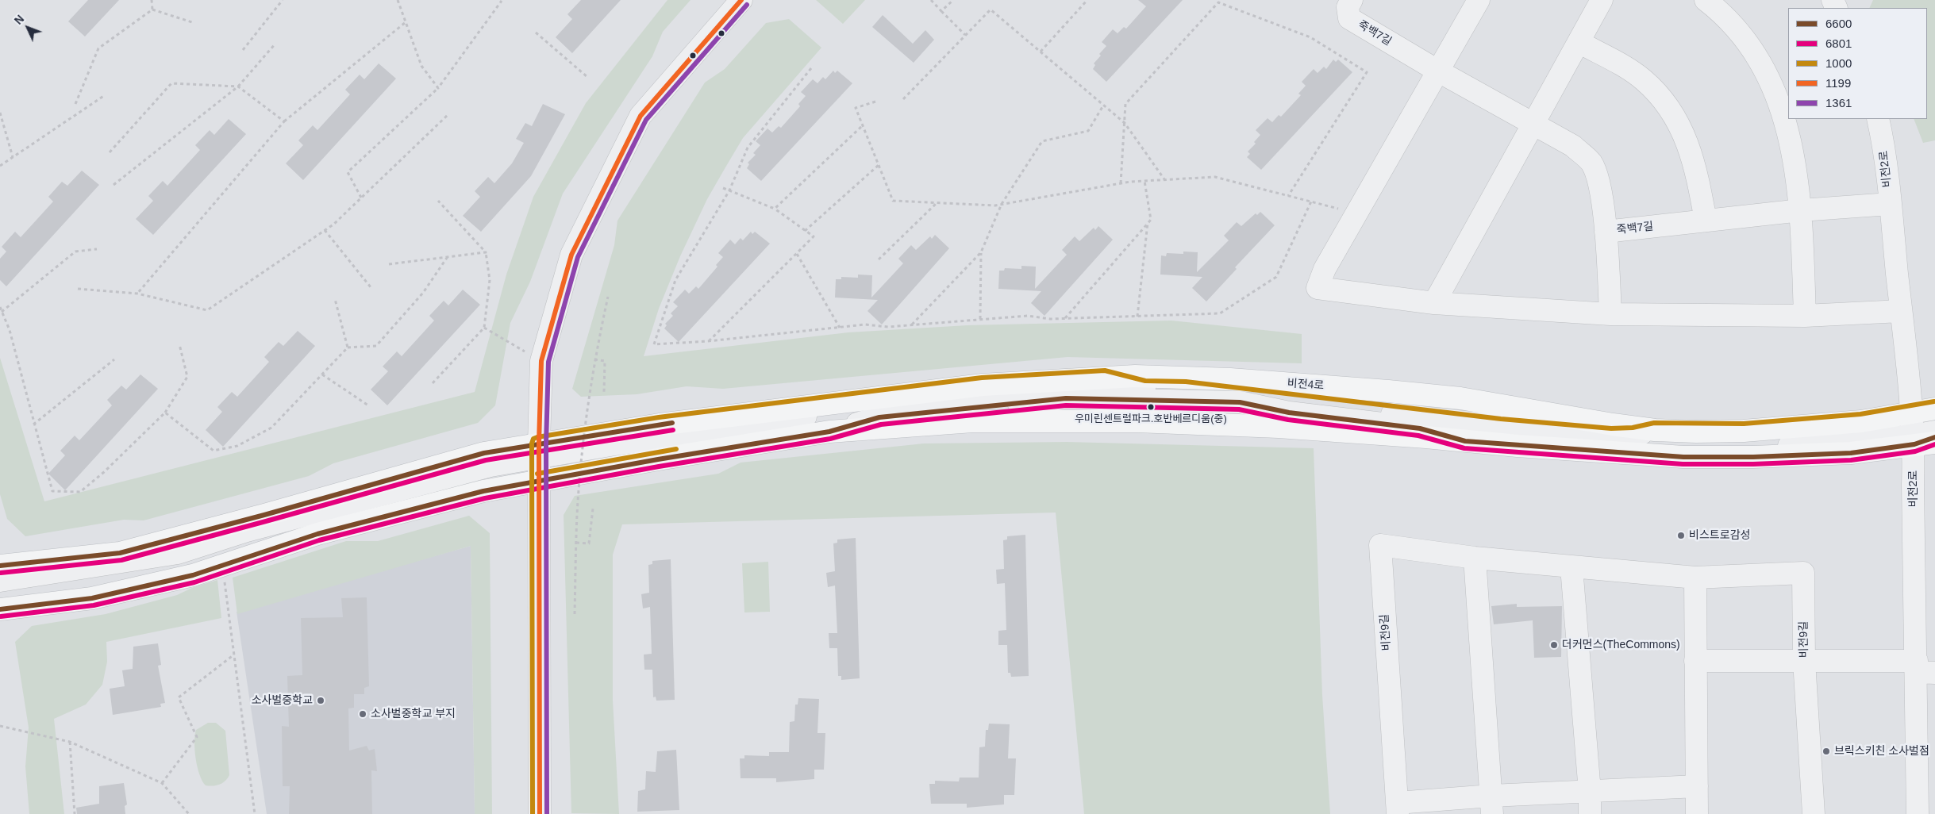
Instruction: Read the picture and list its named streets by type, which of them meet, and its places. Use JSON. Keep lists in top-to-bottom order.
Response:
{
  "streets": {
    "main road": ["비전4로"],
    "street": ["죽백7길", "비전2로", "비전9길"]
  },
  "crossings": [
    ["비전2로", "비전4로"]
  ],
  "places": [
    "우미린센트럴파크.호반베르디움(중)",
    "비스트로감성",
    "더커먼스(TheCommons)",
    "소사벌중학교",
    "소사벌중학교 부지",
    "브릭스키친 소사벌점"
  ],
  "lines": [
    "transit line 1199",
    "transit line 1361",
    "transit line 1000",
    "transit line 6600",
    "transit line 6801"
  ],
  "legend": [
    "6600",
    "6801",
    "1000",
    "1199",
    "1361"
  ],
  "north": "top left"
}
